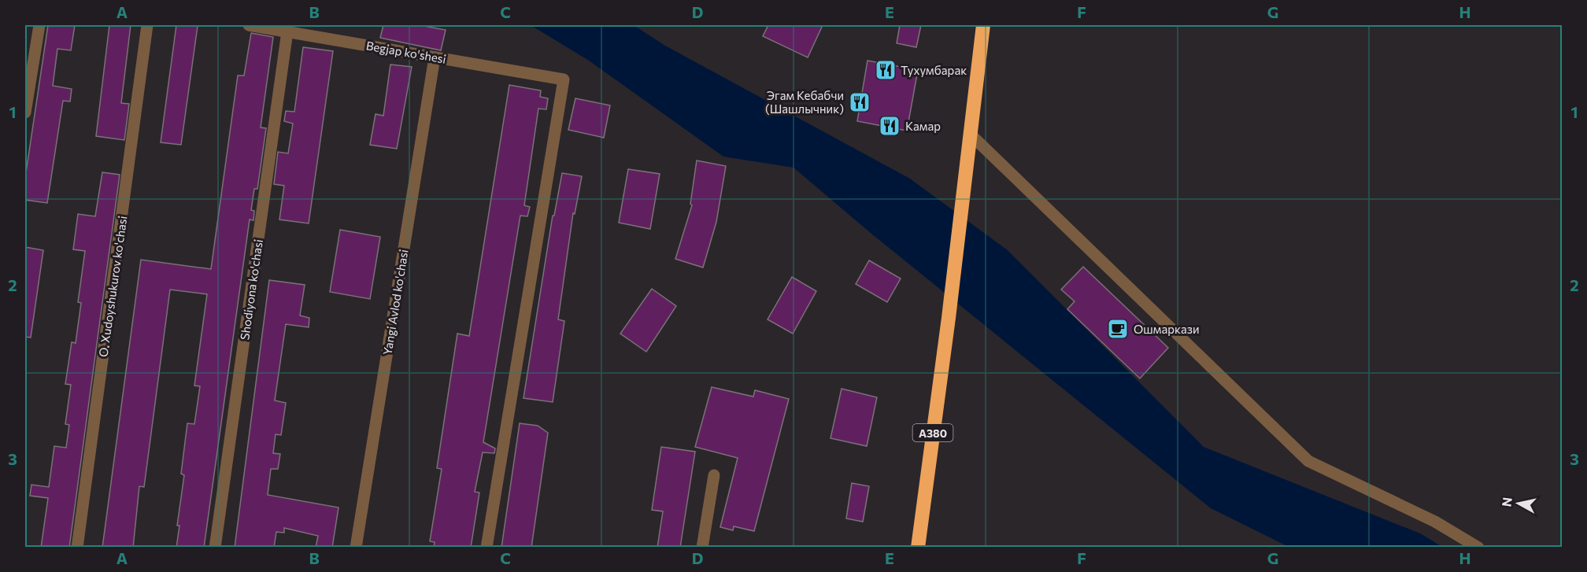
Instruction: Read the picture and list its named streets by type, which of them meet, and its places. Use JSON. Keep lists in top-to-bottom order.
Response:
{
  "streets": {
    "highway": ["A380"],
    "street": [
      "Begjap ko'shesi",
      "O. Xudoyshukurov ko'chasi",
      "Shodiyona ko'chasi",
      "Yangi Avlod ko'chasi"
    ]
  },
  "crossings": [
    ["Begjap ko'shesi", "Shodiyona ko'chasi"],
    ["Begjap ko'shesi", "Yangi Avlod ko'chasi"]
  ],
  "places": {
    "restaurant": ["Тухумбарак", "Эгам Кебабчи (Шашлычник)", "Камар"],
    "cafe": ["Ошмаркази"]
  },
  "north": "left",
  "grid": {
    "columns": [
      "A",
      "B",
      "C",
      "D",
      "E",
      "F",
      "G",
      "H"
    ],
    "rows": ["1", "2", "3"]
  }
}
